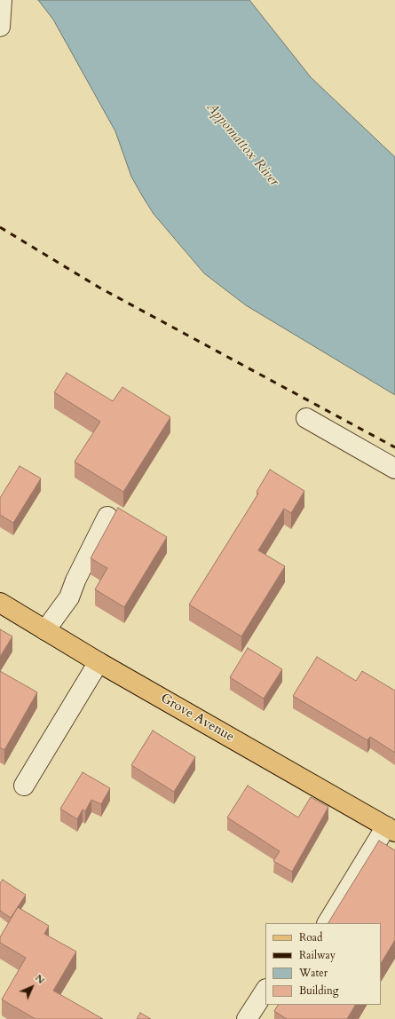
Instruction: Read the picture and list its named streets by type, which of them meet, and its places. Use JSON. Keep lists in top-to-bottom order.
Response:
{
  "streets": {
    "main road": ["Grove Avenue"]
  },
  "water": ["Appomattox River"],
  "legend": [
    "Road",
    "Railway",
    "Water",
    "Building"
  ],
  "north": "top right"
}
